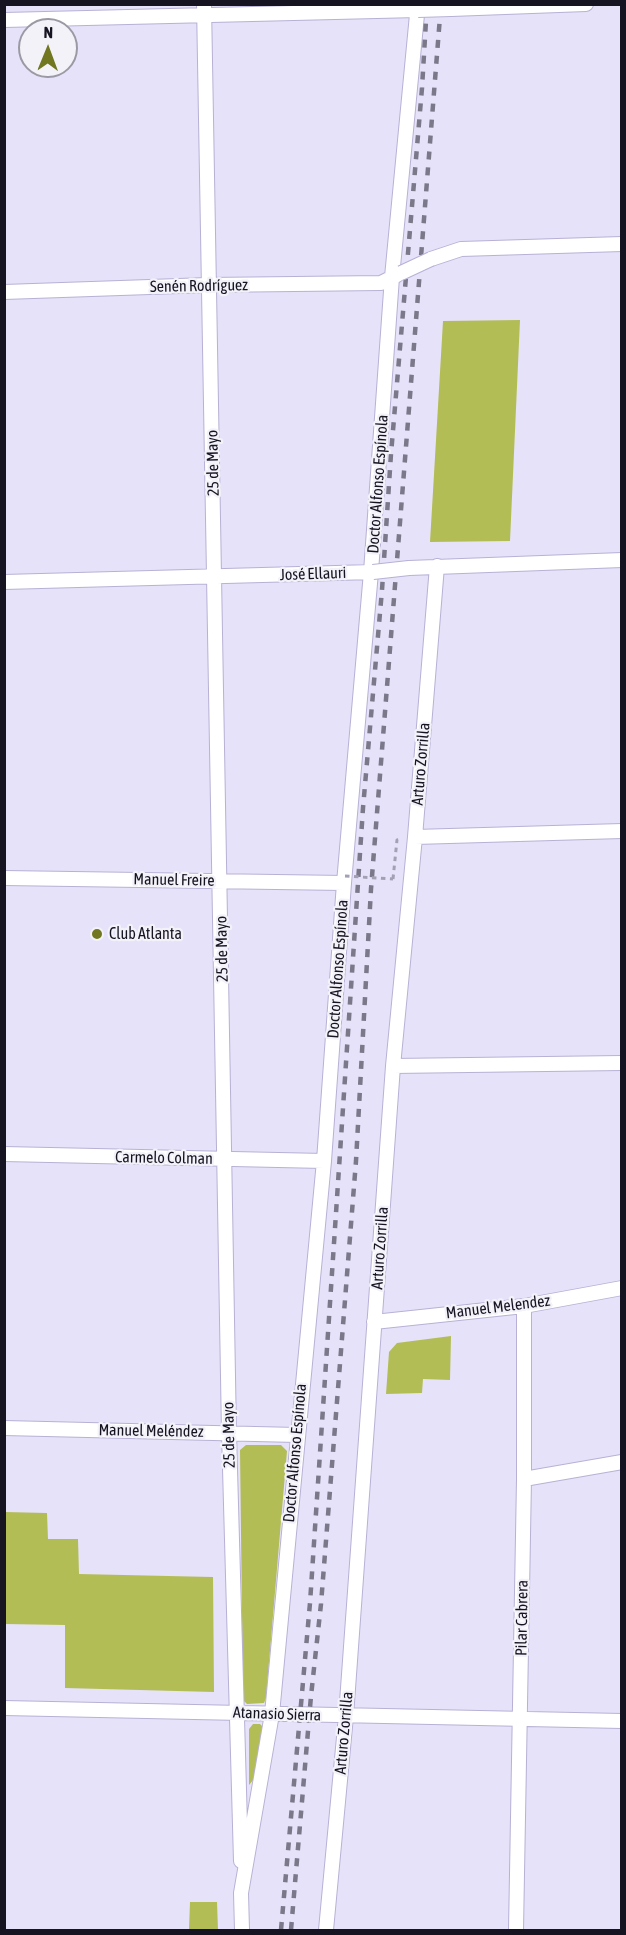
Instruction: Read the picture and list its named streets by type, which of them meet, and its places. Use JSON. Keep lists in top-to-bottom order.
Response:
{
  "streets": {
    "street": [
      "Senén Rodríguez",
      "25 de Mayo",
      "Doctor Alfonso Espínola",
      "José Ellauri",
      "Arturo Zorrilla",
      "Manuel Freire",
      "Carmelo Colman",
      "Manuel Melendez",
      "Manuel Meléndez",
      "Pilar Cabrera",
      "Atanasio Sierra"
    ]
  },
  "crossings": [
    ["Senén Rodríguez", "25 de Mayo"],
    ["Senén Rodríguez", "Doctor Alfonso Espínola"],
    ["25 de Mayo", "Doctor Alfonso Espínola"],
    ["25 de Mayo", "José Ellauri"],
    ["25 de Mayo", "Manuel Freire"],
    ["25 de Mayo", "Carmelo Colman"],
    ["25 de Mayo", "Manuel Meléndez"],
    ["25 de Mayo", "Atanasio Sierra"],
    ["Doctor Alfonso Espínola", "José Ellauri"],
    ["Doctor Alfonso Espínola", "Manuel Freire"],
    ["Doctor Alfonso Espínola", "Carmelo Colman"],
    ["Doctor Alfonso Espínola", "Manuel Meléndez"],
    ["Doctor Alfonso Espínola", "Atanasio Sierra"],
    ["José Ellauri", "Arturo Zorrilla"],
    ["Arturo Zorrilla", "Manuel Melendez"],
    ["Arturo Zorrilla", "Atanasio Sierra"],
    ["Manuel Melendez", "Pilar Cabrera"],
    ["Pilar Cabrera", "Atanasio Sierra"]
  ],
  "places": ["Club Atlanta"],
  "north": "top"
}
